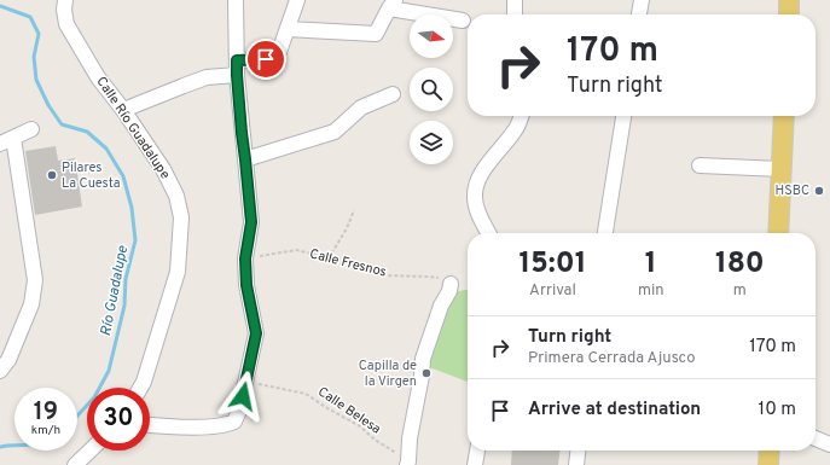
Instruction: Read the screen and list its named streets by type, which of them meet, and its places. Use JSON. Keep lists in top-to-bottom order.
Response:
{
  "streets": {
    "street": ["Calle Río Guadalupe"],
    "path": ["Calle Fresnos", "Calle Belesa"]
  },
  "water": ["Río Guadalupe"],
  "places": ["Pilares La Cuesta", "HSBC", "Capilla de la Virgen"],
  "north": "right",
  "page": {
    "turn": ["170 m", "Turn right"],
    "eta": [
      "15:01",
      "Arrival",
      "1",
      "min",
      "180",
      "m"
    ],
    "list": [
      {
        "name": "Turn right",
        "note": "Primera Cerrada Ajusco",
        "value": "170 m"
      },
      {
        "name": "Arrive at destination",
        "value": "10 m"
      }
    ],
    "speed": "19 km/h",
    "limit": "30"
  }
}
